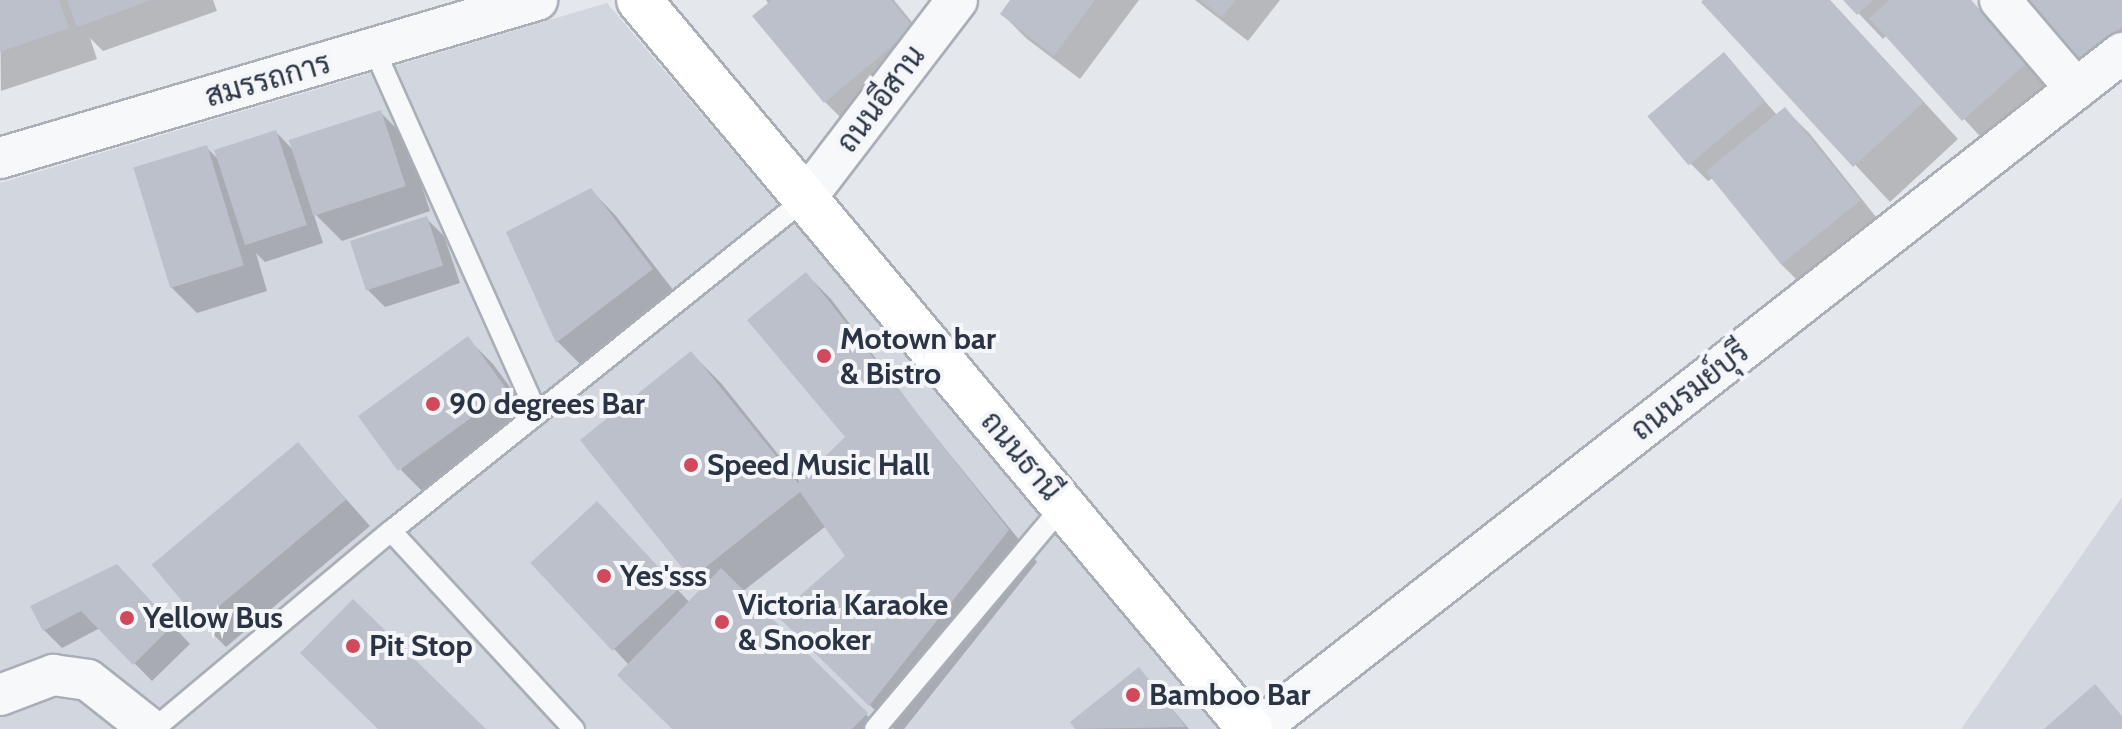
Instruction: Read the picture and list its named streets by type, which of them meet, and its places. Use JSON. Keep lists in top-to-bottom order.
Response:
{
  "streets": {
    "street": [
      "สมรรถการ",
      "ถนนอีสาน",
      "ถนนรมย์บุรี",
      "ถนนธานี"
    ]
  },
  "crossings": [
    ["ถนนอีสาน", "ถนนธานี"]
  ],
  "places": [
    "Motown bar & Bistro",
    "90 degrees Bar",
    "Speed Music Hall",
    "Yes'sss",
    "Yellow Bus",
    "Victoria Karaoke & Snooker",
    "Pit Stop",
    "Bamboo Bar"
  ]
}
